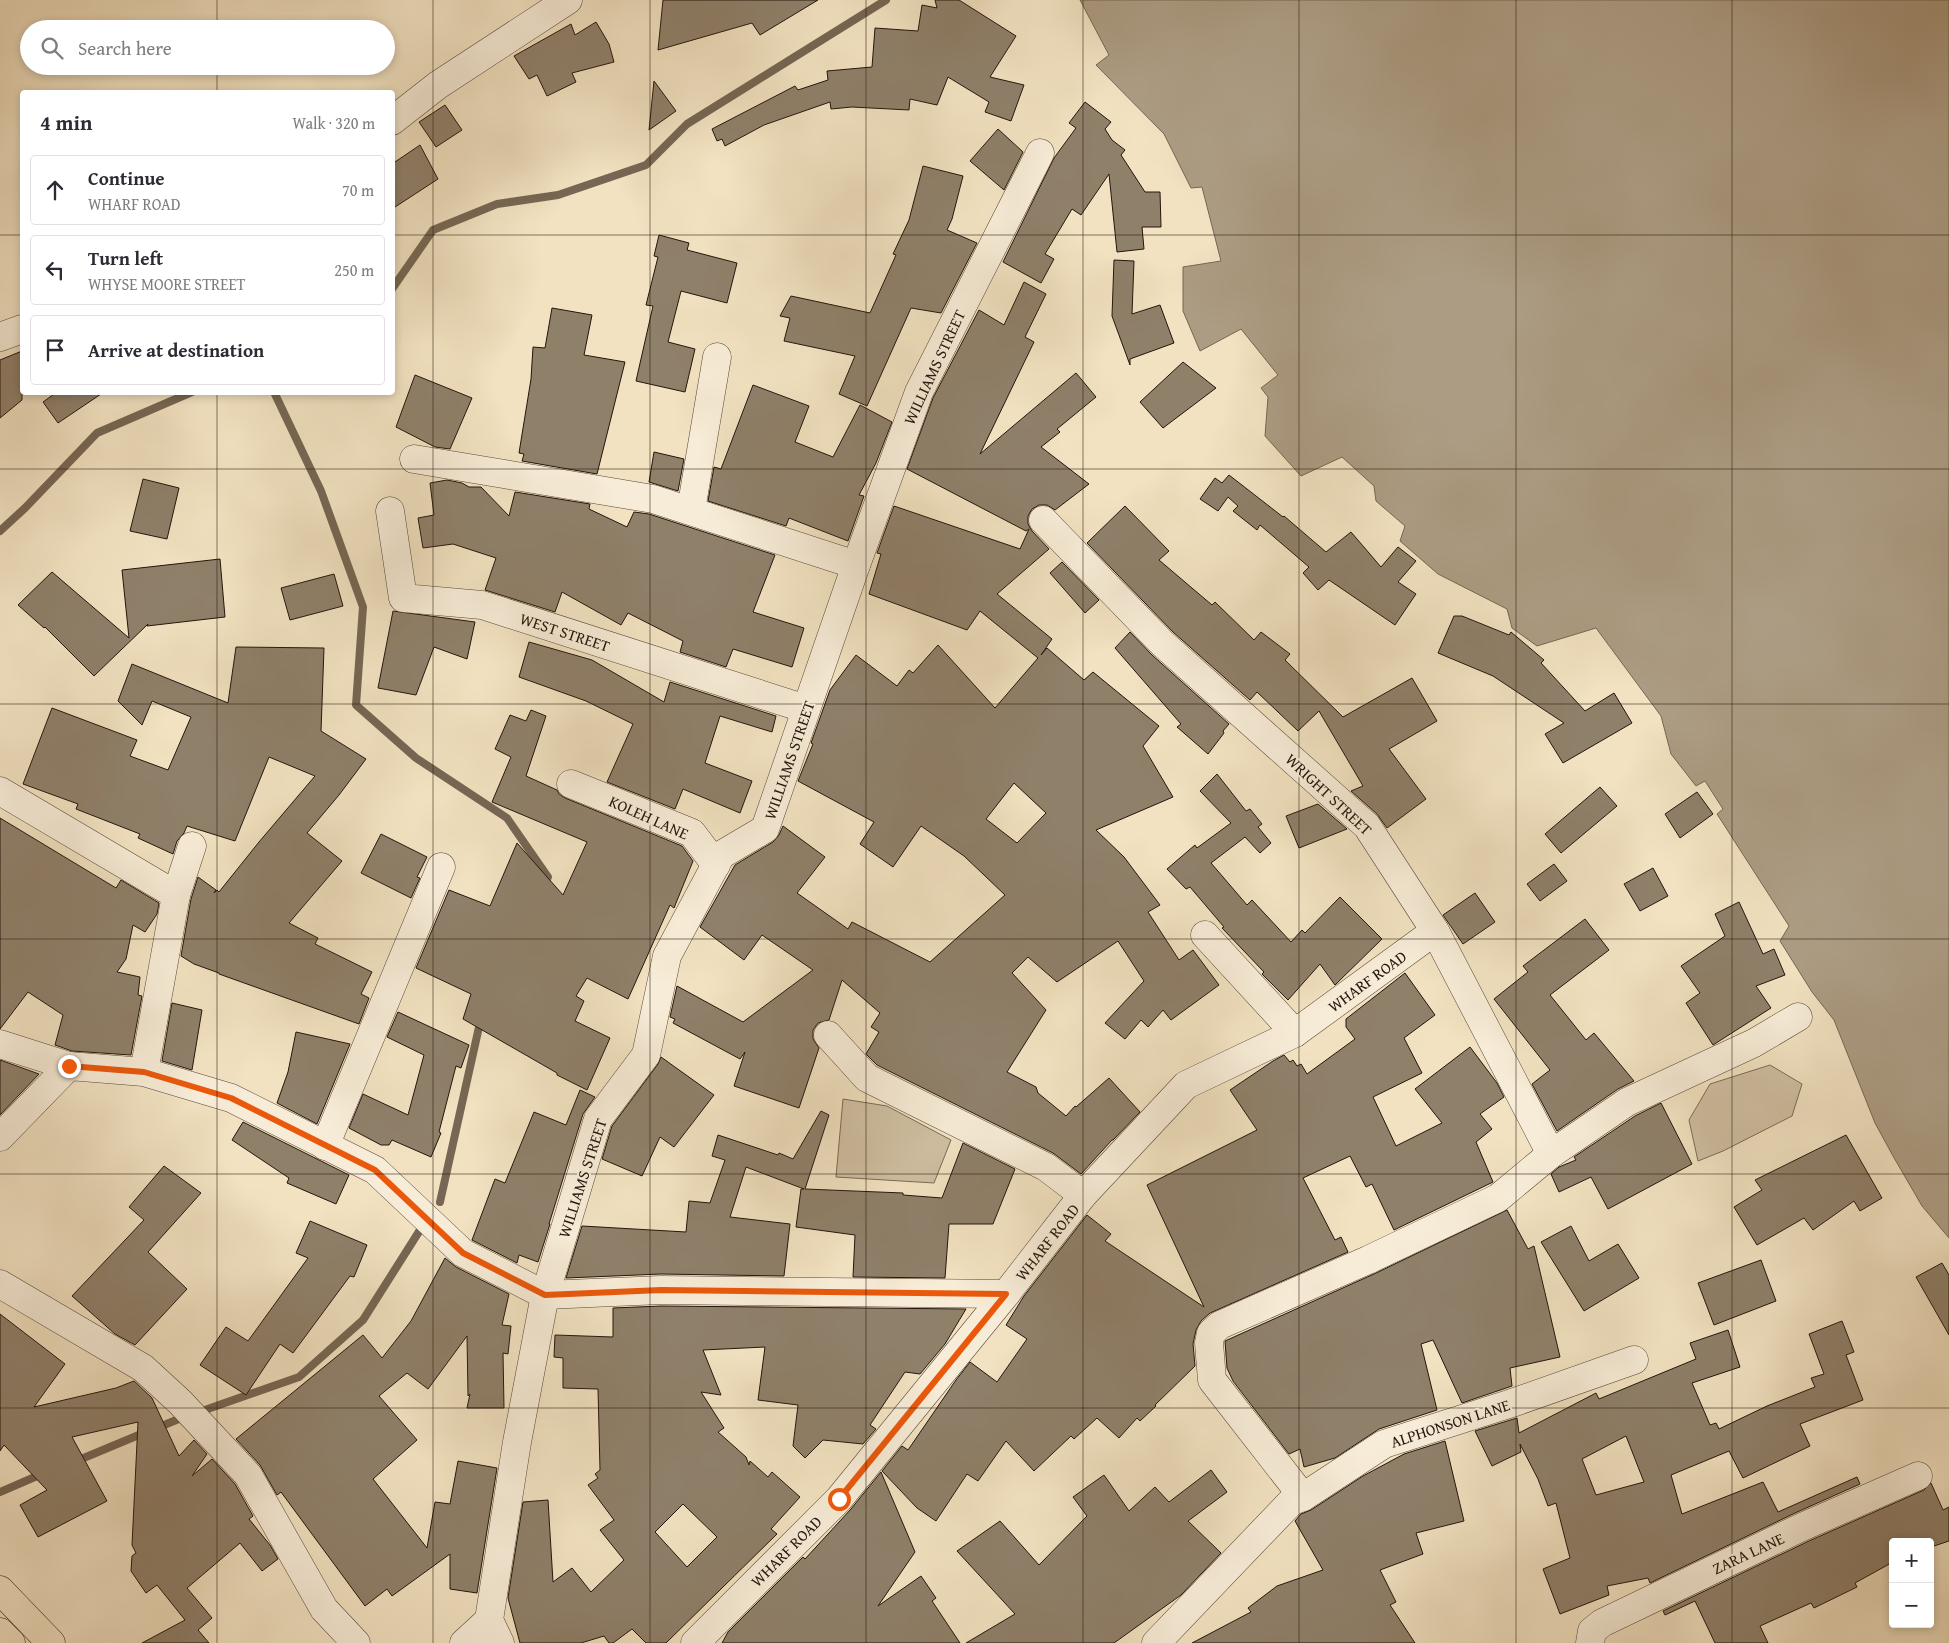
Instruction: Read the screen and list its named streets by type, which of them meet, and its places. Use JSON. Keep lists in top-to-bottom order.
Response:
{
  "streets": {
    "street": [
      "WILLIAMS STREET",
      "WEST STREET",
      "WRIGHT STREET",
      "KOLEH LANE",
      "WHARF ROAD",
      "ALPHONSON LANE",
      "ZARA LANE"
    ]
  },
  "crossings": [
    ["WILLIAMS STREET", "WEST STREET"],
    ["WILLIAMS STREET", "KOLEH LANE"],
    ["WRIGHT STREET", "WHARF ROAD"]
  ],
  "page": {
    "search": "Search here",
    "heading": ["4 min", "Walk · 320 m"],
    "list": [
      ["Continue", "WHARF ROAD", "70 m"],
      ["Turn left", "WHYSE MOORE STREET", "250 m"],
      "Arrive at destination"
    ],
    "map_buttons": ["+", "−"]
  }
}
